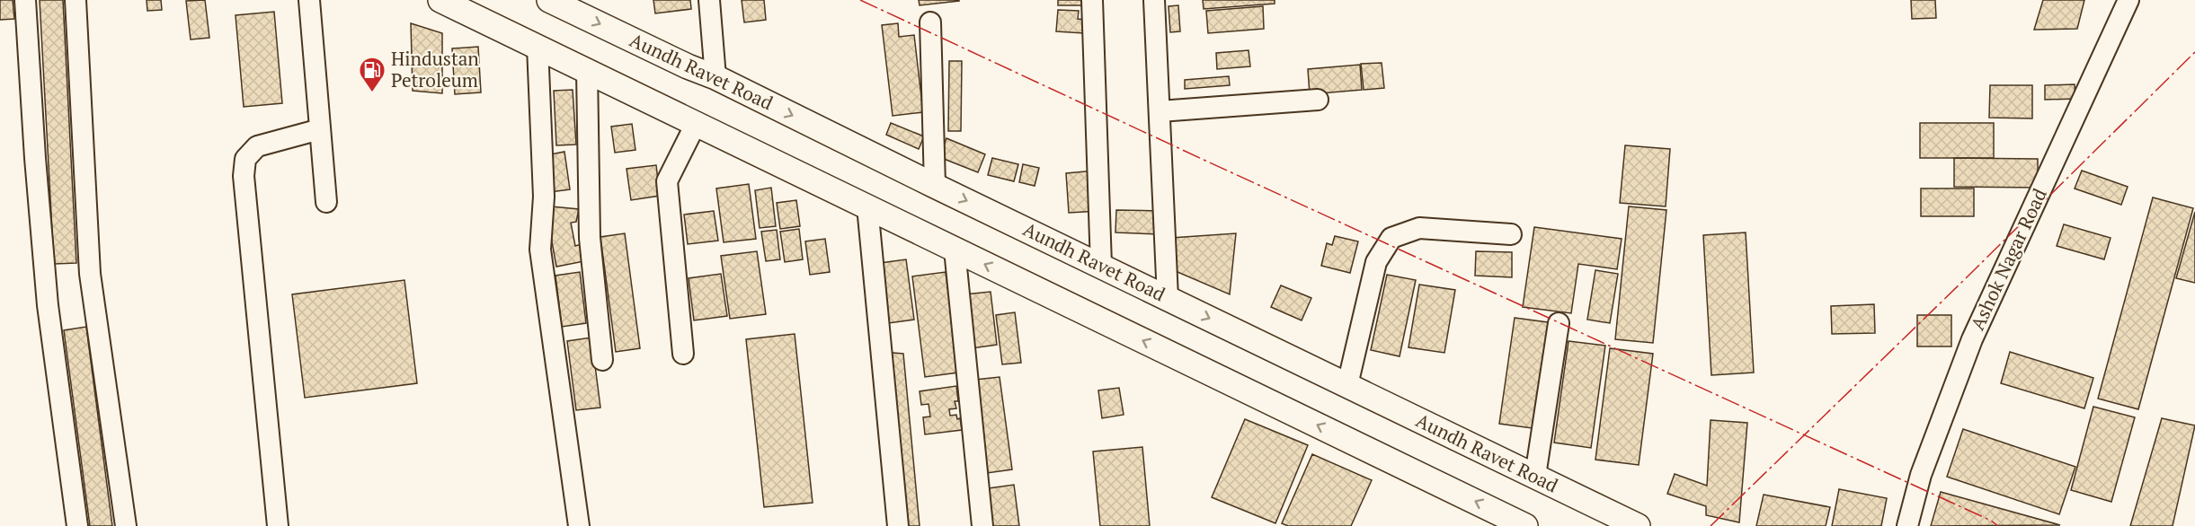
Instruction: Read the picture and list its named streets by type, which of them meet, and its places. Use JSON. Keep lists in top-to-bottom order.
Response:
{
  "streets": {
    "main road": ["Aundh Ravet Road"],
    "street": ["Ashok Nagar Road"]
  },
  "places": {
    "fuel station": ["Hindustan Petroleum"]
  }
}
